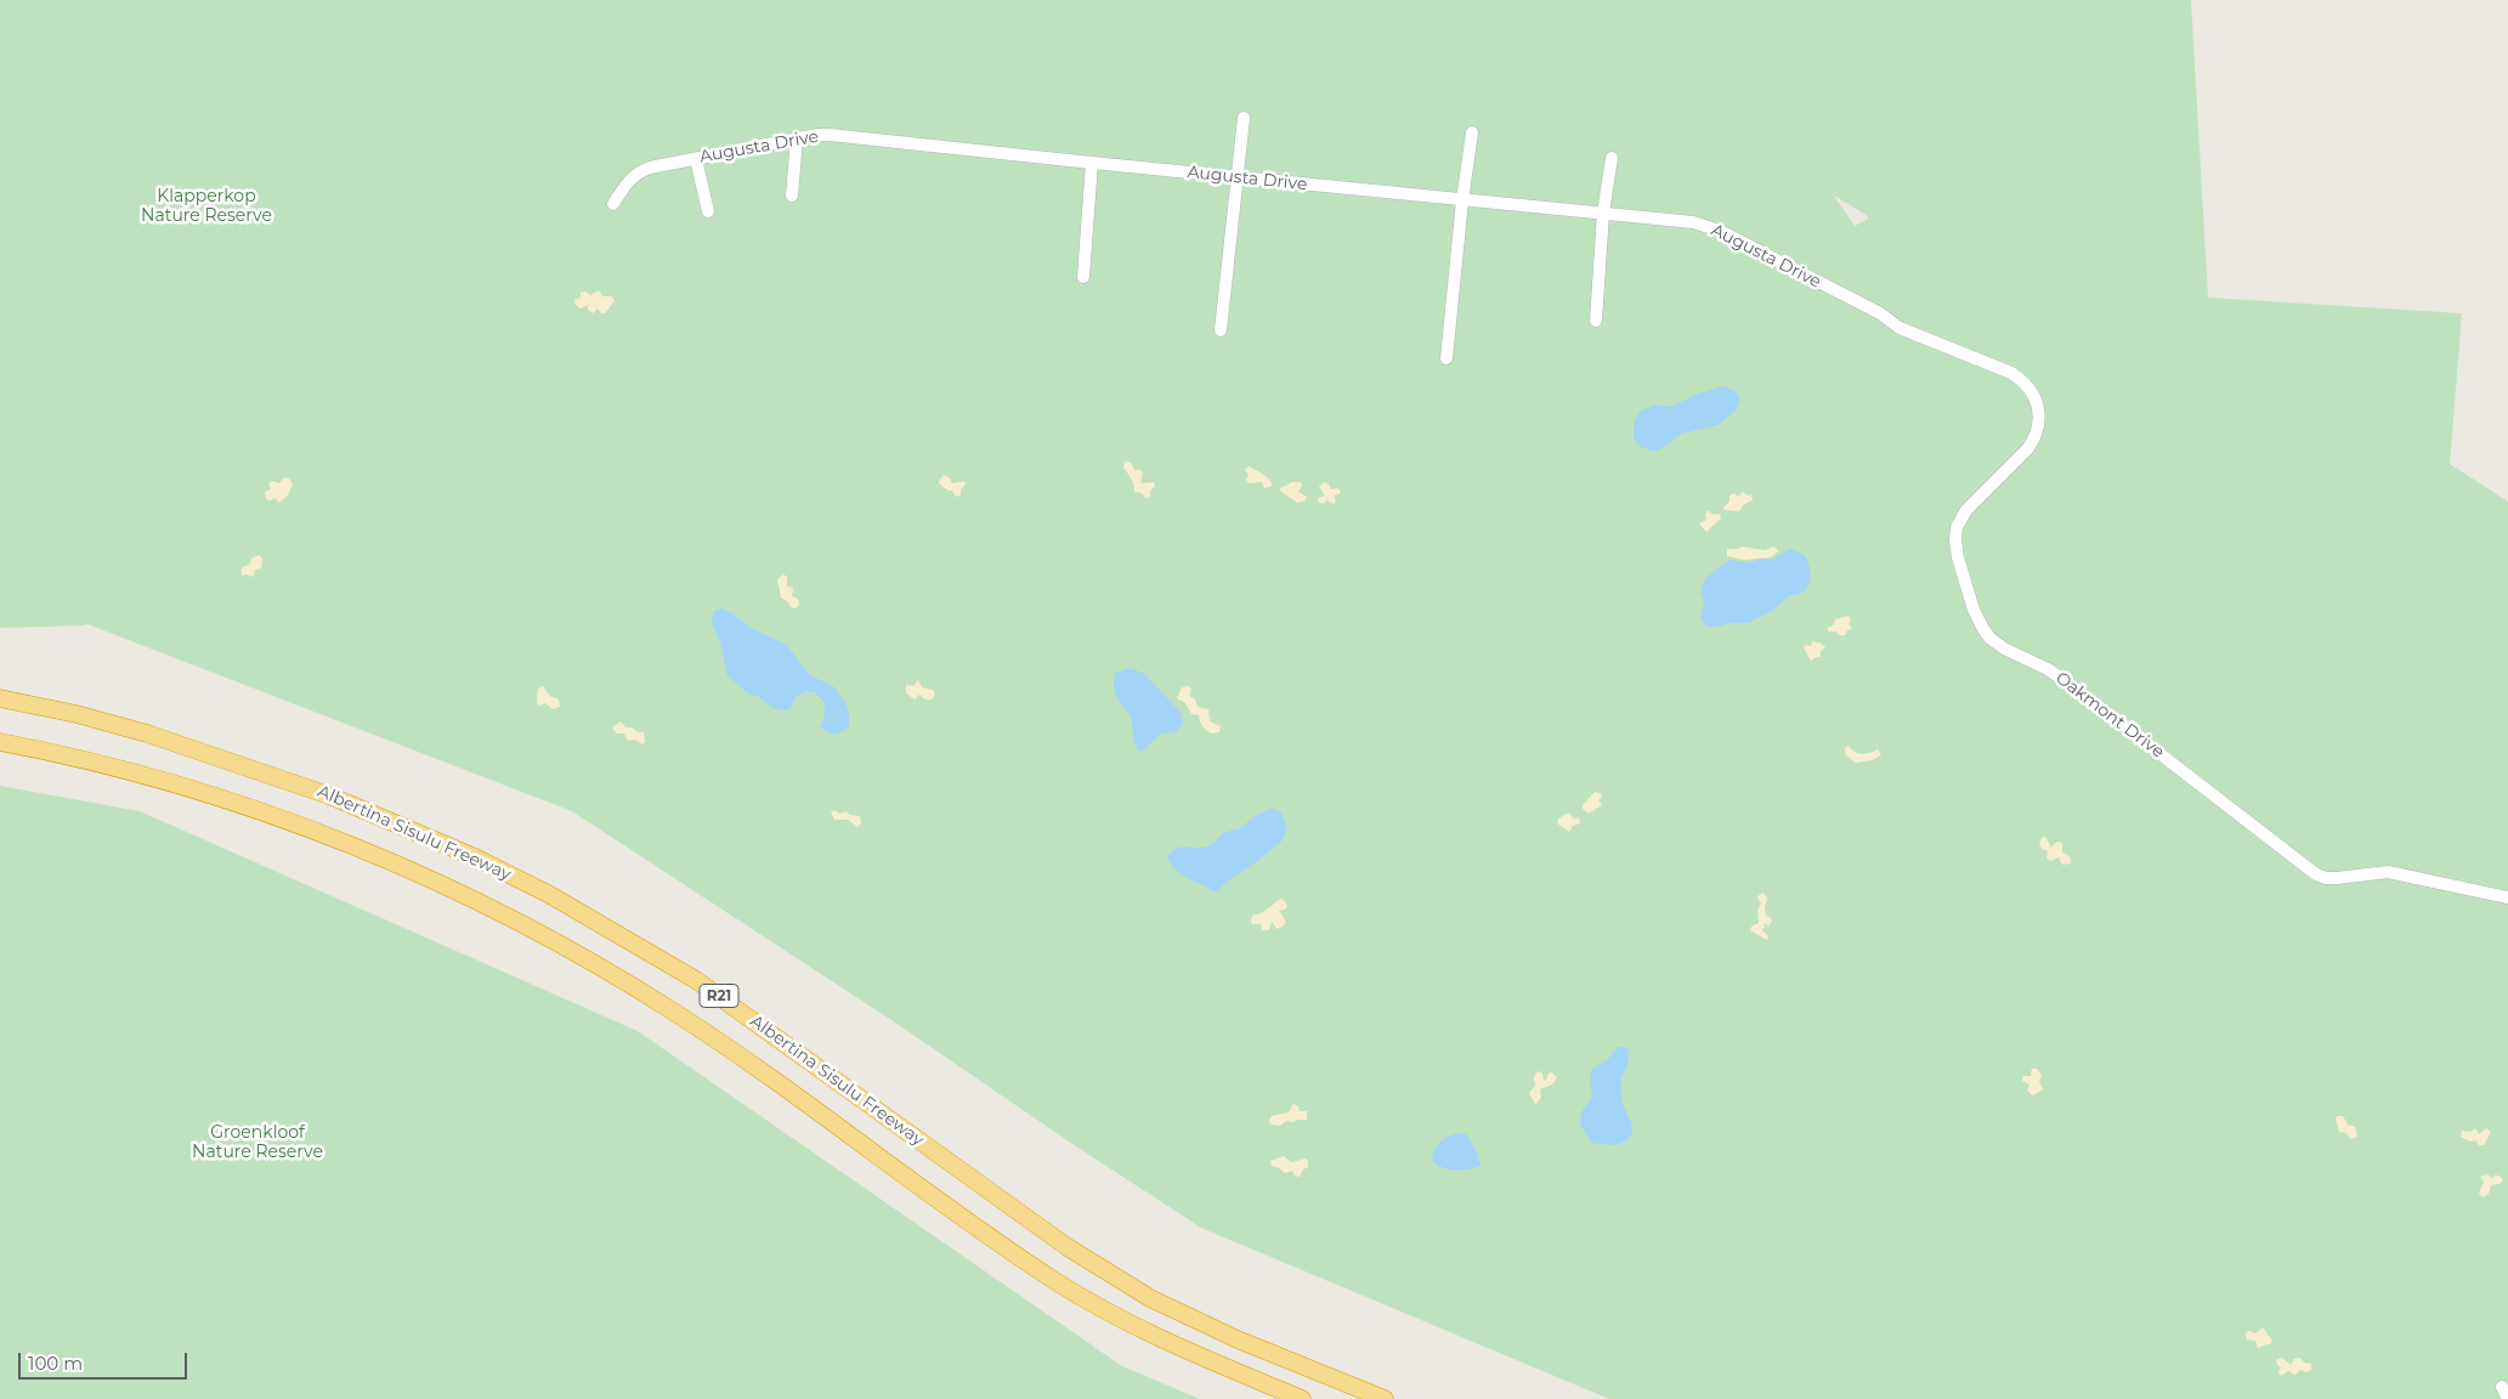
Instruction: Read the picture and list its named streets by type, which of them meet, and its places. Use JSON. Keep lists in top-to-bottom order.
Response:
{
  "streets": {
    "highway": ["Albertina Sisulu Freeway", "R21"],
    "street": ["Augusta Drive", "Oakmont Drive"]
  },
  "crossings": [
    ["Augusta Drive", "Oakmont Drive"]
  ],
  "parks": ["Klapperkop Nature Reserve", "Groenkloof Nature Reserve"],
  "scale_bar": "100 m"
}
